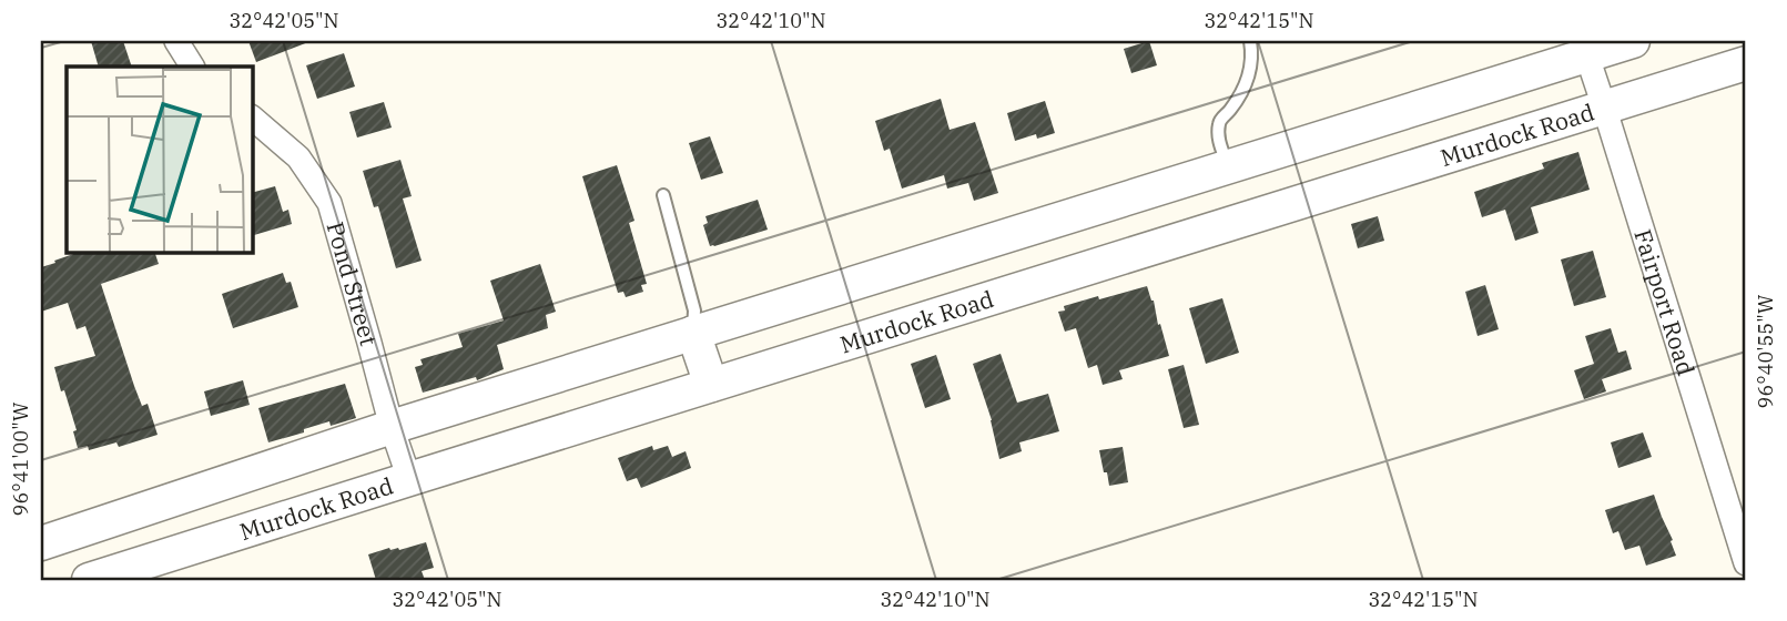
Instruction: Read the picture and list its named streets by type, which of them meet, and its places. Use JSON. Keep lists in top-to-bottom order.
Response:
{
  "streets": {
    "main road": ["Murdock Road"],
    "street": ["Pond Street", "Fairport Road"]
  },
  "crossings": [
    ["Murdock Road", "Pond Street"],
    ["Murdock Road", "Fairport Road"]
  ],
  "coordinates": [
    "32°42'05\"N",
    "32°42'10\"N",
    "32°42'15\"N",
    "96°40'55\"W",
    "96°41'00\"W"
  ]
}
